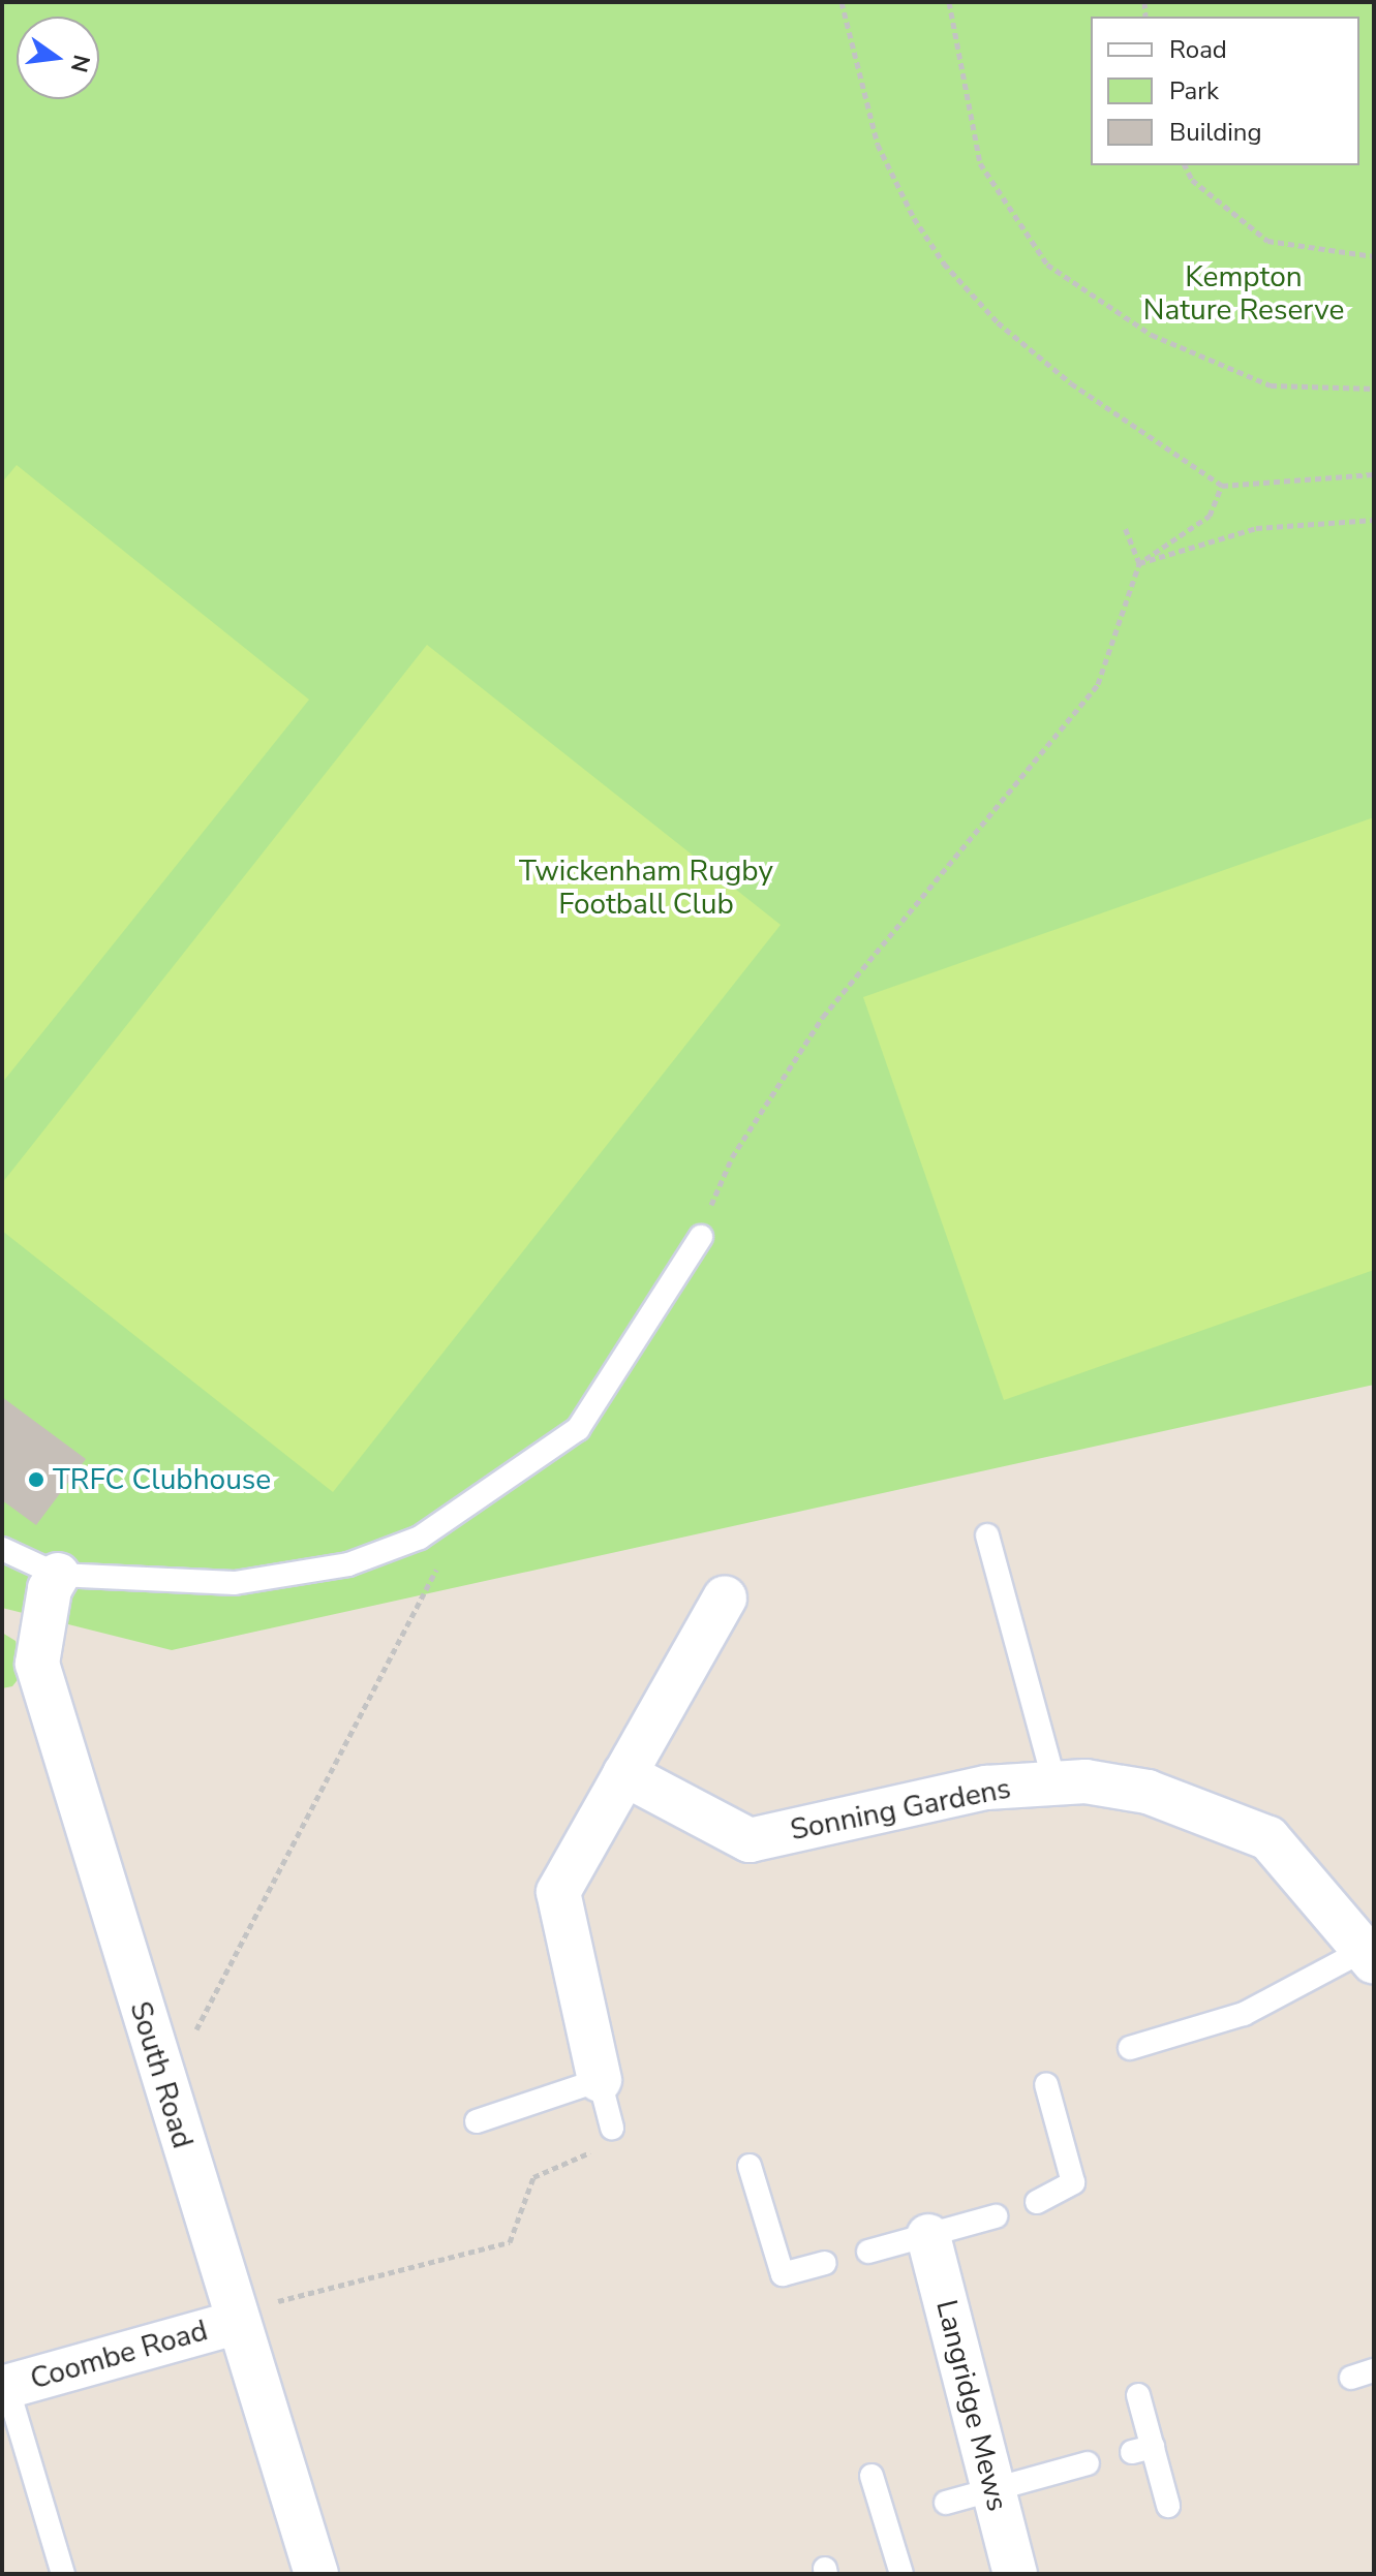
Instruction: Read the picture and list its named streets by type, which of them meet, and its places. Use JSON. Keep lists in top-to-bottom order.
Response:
{
  "streets": {
    "street": [
      "Sonning Gardens",
      "South Road",
      "Coombe Road",
      "Langridge Mews"
    ]
  },
  "crossings": [
    ["South Road", "Coombe Road"]
  ],
  "parks": ["Kempton Nature Reserve", "Twickenham Rugby Football Club"],
  "places": ["TRFC Clubhouse"],
  "legend": ["Road", "Park", "Building"],
  "north": "right"
}
